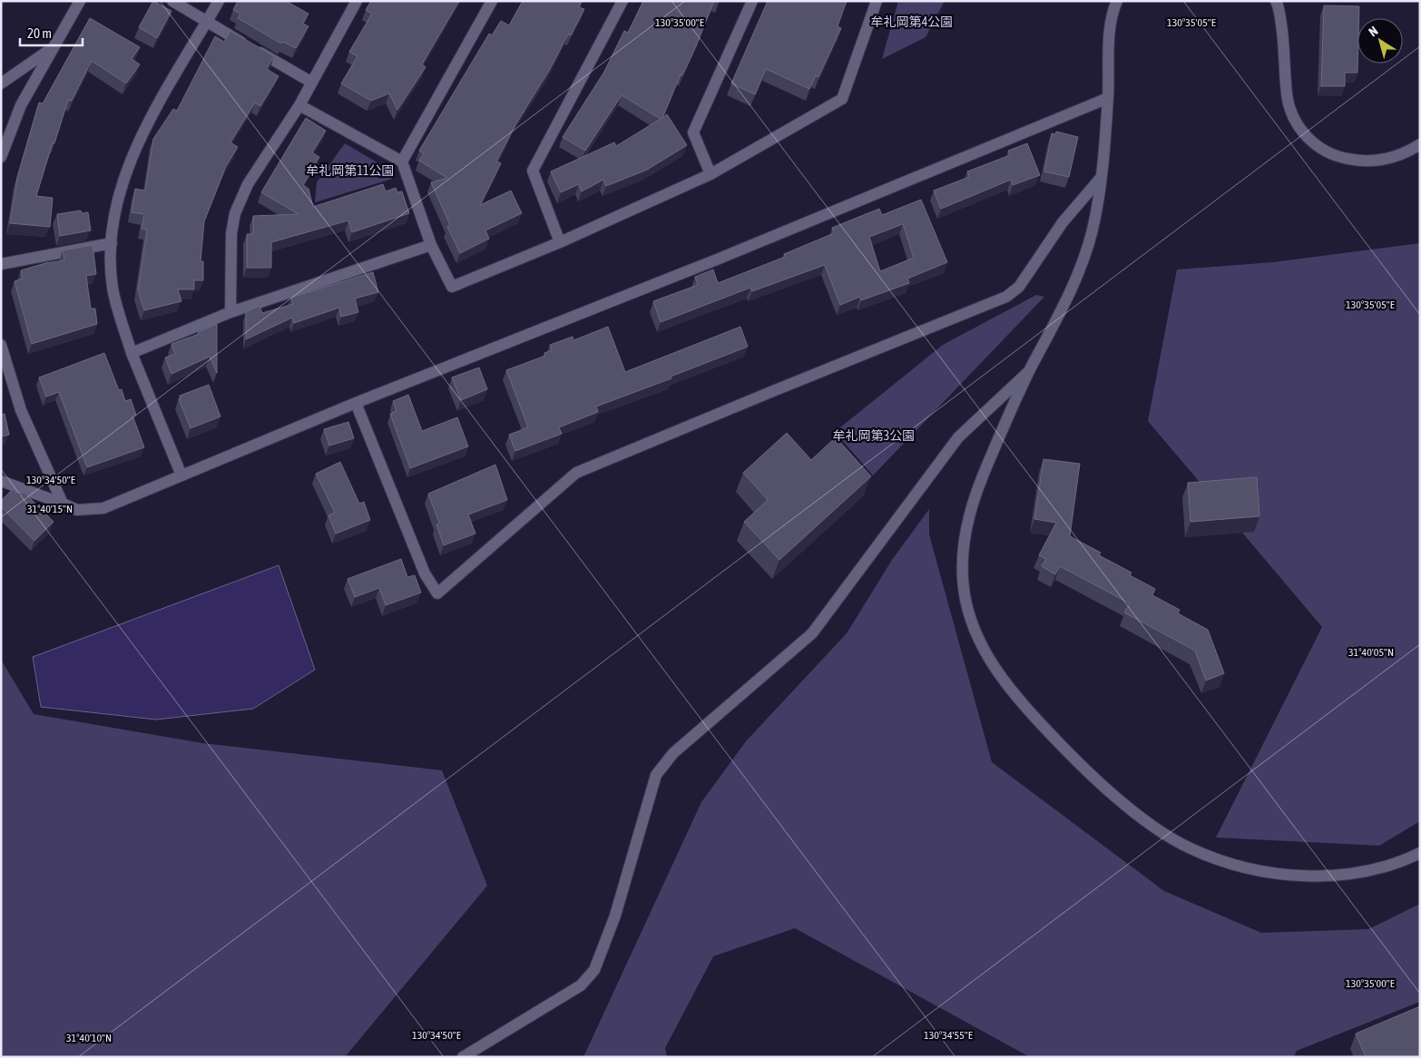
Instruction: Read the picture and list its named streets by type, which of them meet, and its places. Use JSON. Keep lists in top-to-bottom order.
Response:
{
  "parks": ["牟礼岡第4公園", "牟礼岡第11公園", "牟礼岡第3公園"],
  "scale_bar": "20 m",
  "north": "top left",
  "coordinates": [
    "130°35'00\"E",
    "130°35'05\"E",
    "130°34'50\"E",
    "31°40'15\"N",
    "31°40'05\"N",
    "130°34'55\"E",
    "31°40'10\"N"
  ]
}
